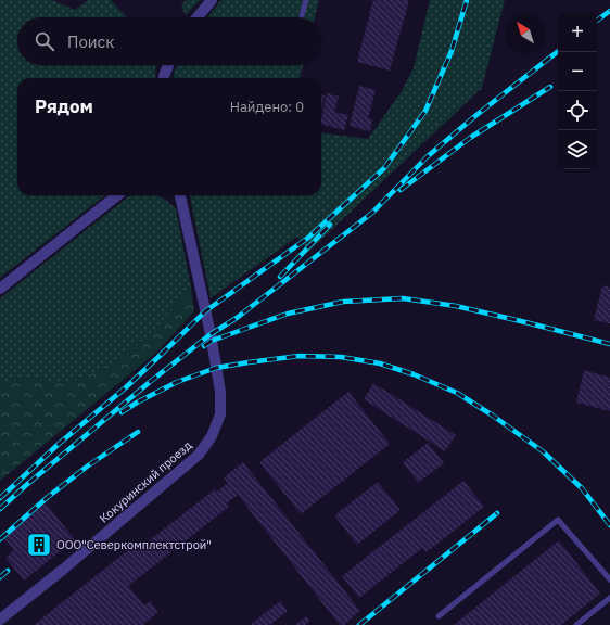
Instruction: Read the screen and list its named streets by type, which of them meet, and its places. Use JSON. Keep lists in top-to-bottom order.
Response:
{
  "streets": {
    "street": ["Кокуринский проезд"]
  },
  "places": {
    "building": ["ООО\"Северкомплектстрой\""]
  },
  "north": "top left",
  "page": {
    "map_buttons": ["+", "−"],
    "search": "Поиск",
    "heading": ["Рядом", "Найдено: 0"]
  }
}
